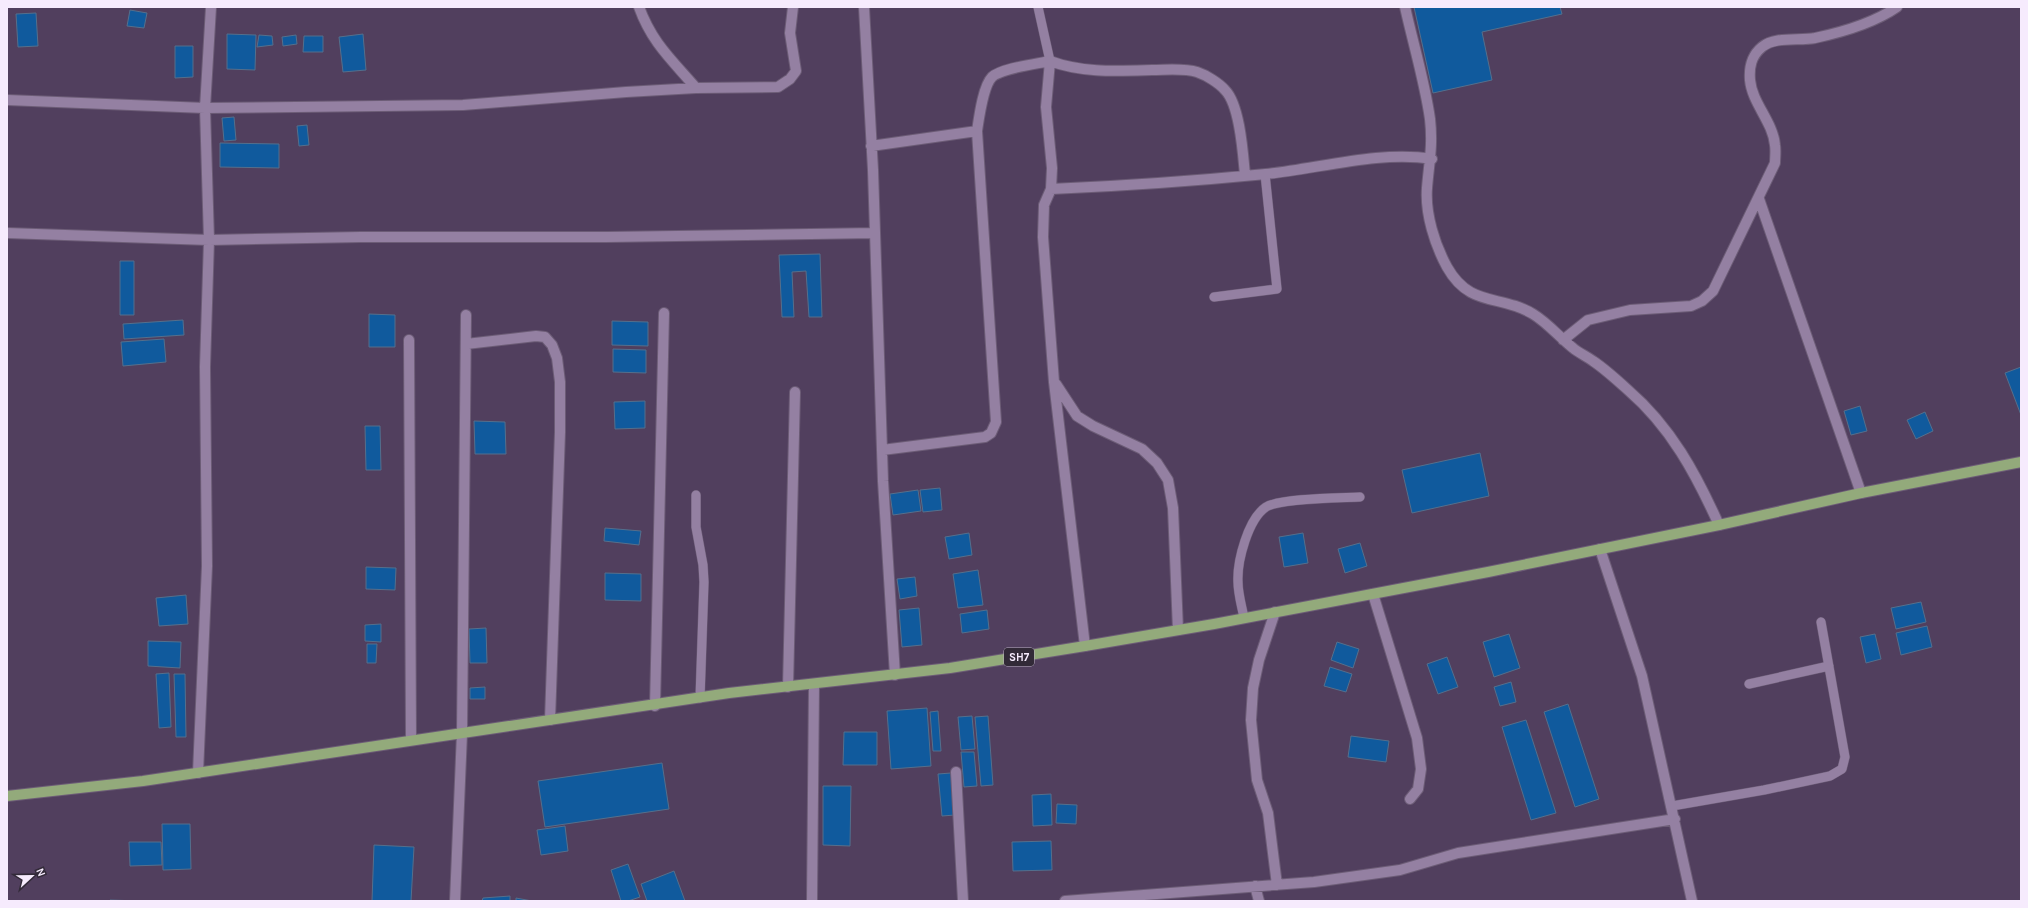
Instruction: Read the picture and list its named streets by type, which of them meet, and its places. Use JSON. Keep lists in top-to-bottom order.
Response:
{
  "streets": {
    "main road": ["SH7"]
  },
  "north": "right"
}
